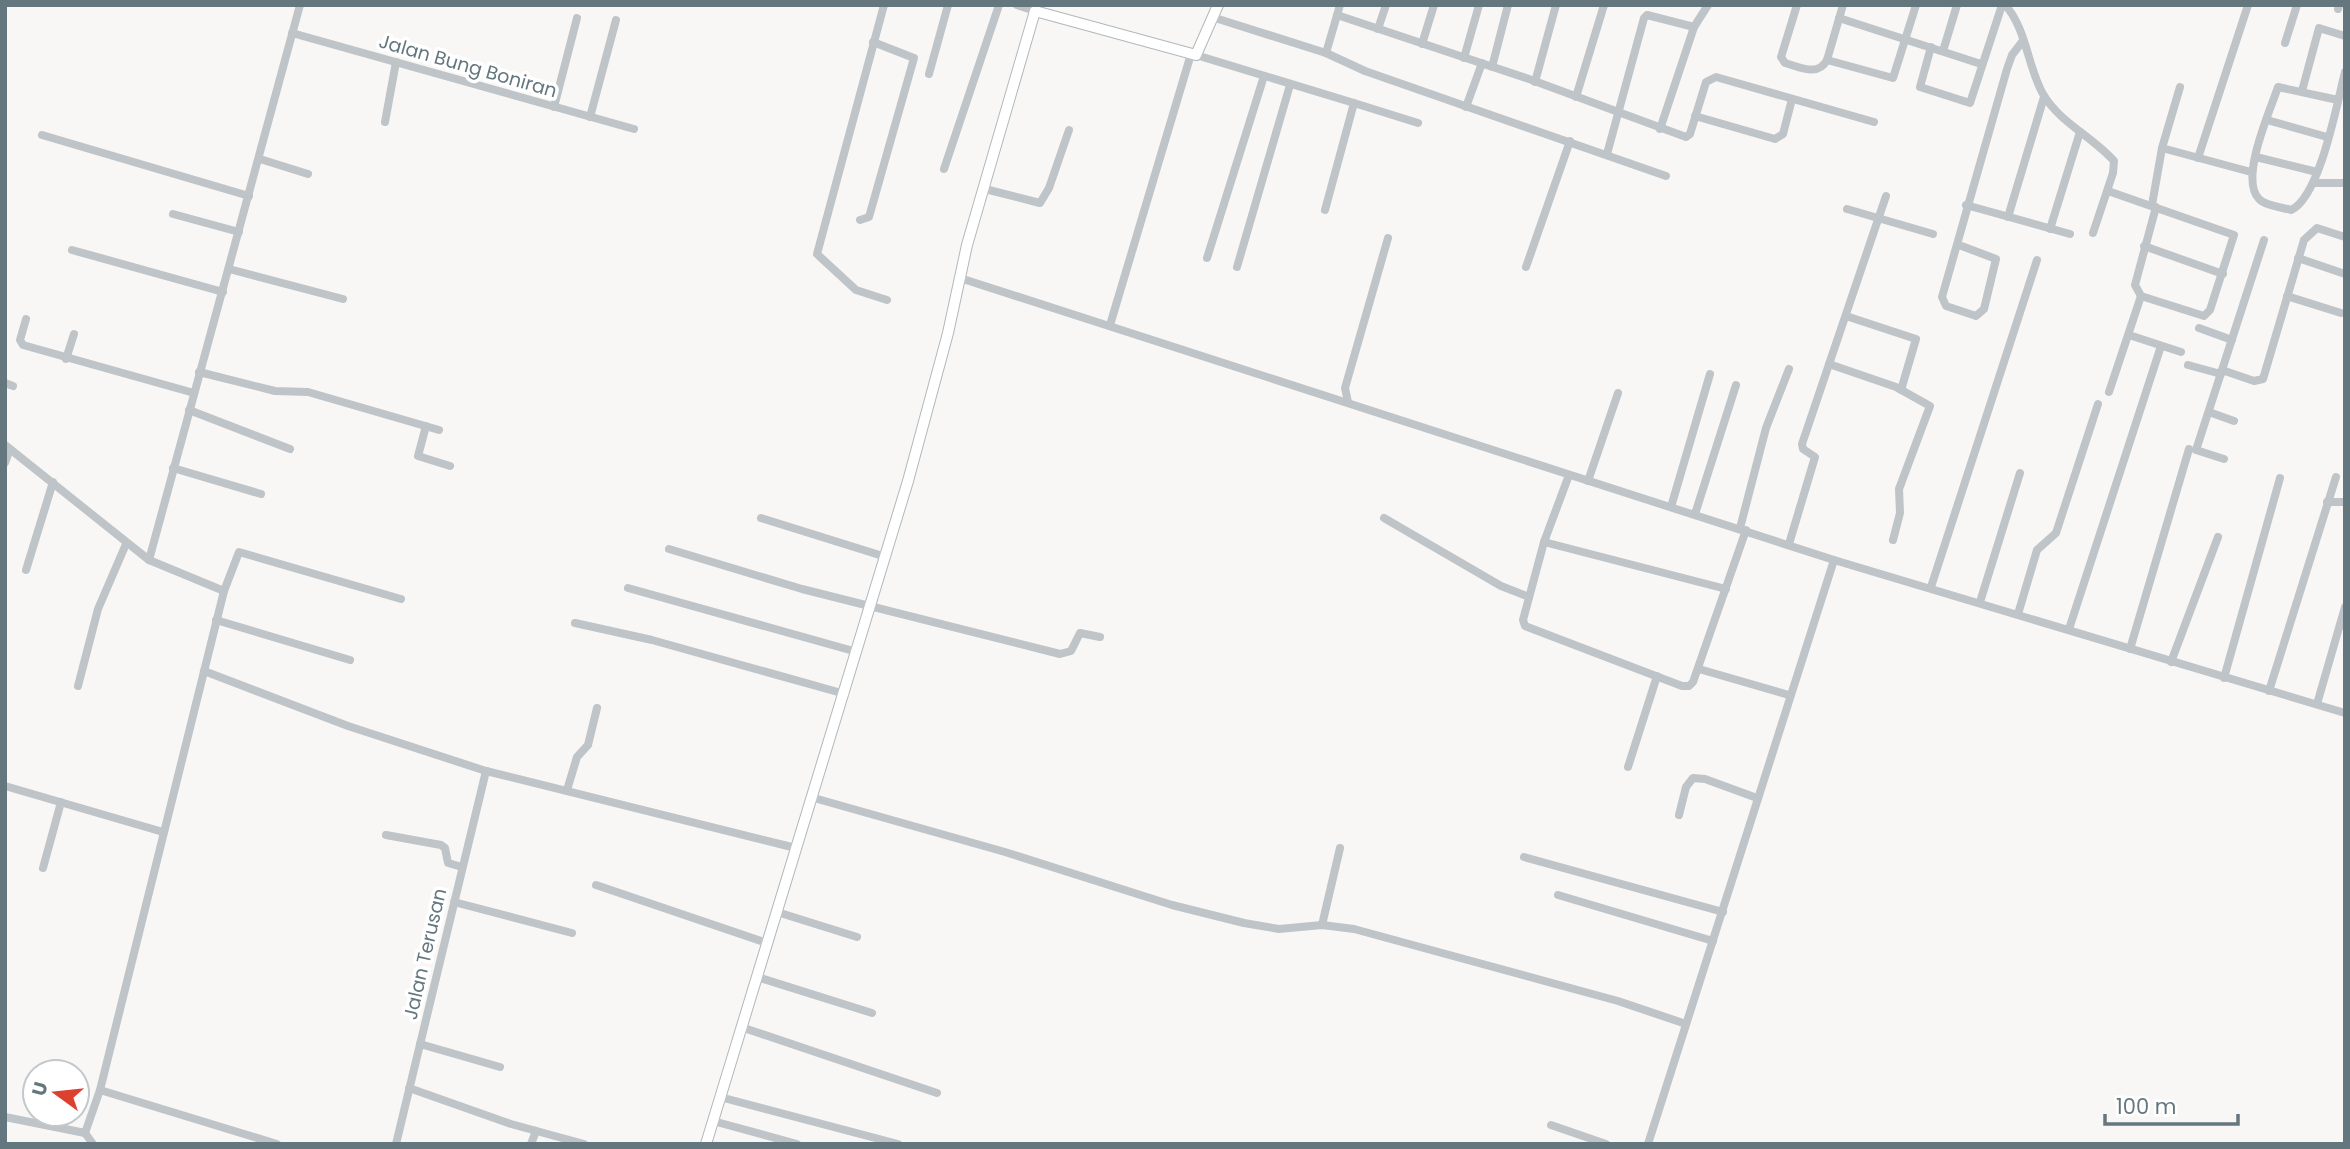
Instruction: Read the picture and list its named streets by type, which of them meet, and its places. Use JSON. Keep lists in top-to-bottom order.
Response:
{
  "streets": {
    "street": ["Jalan Bung Boniran", "Jalan Terusan"]
  },
  "scale_bar": "100 m",
  "north": "left"
}
